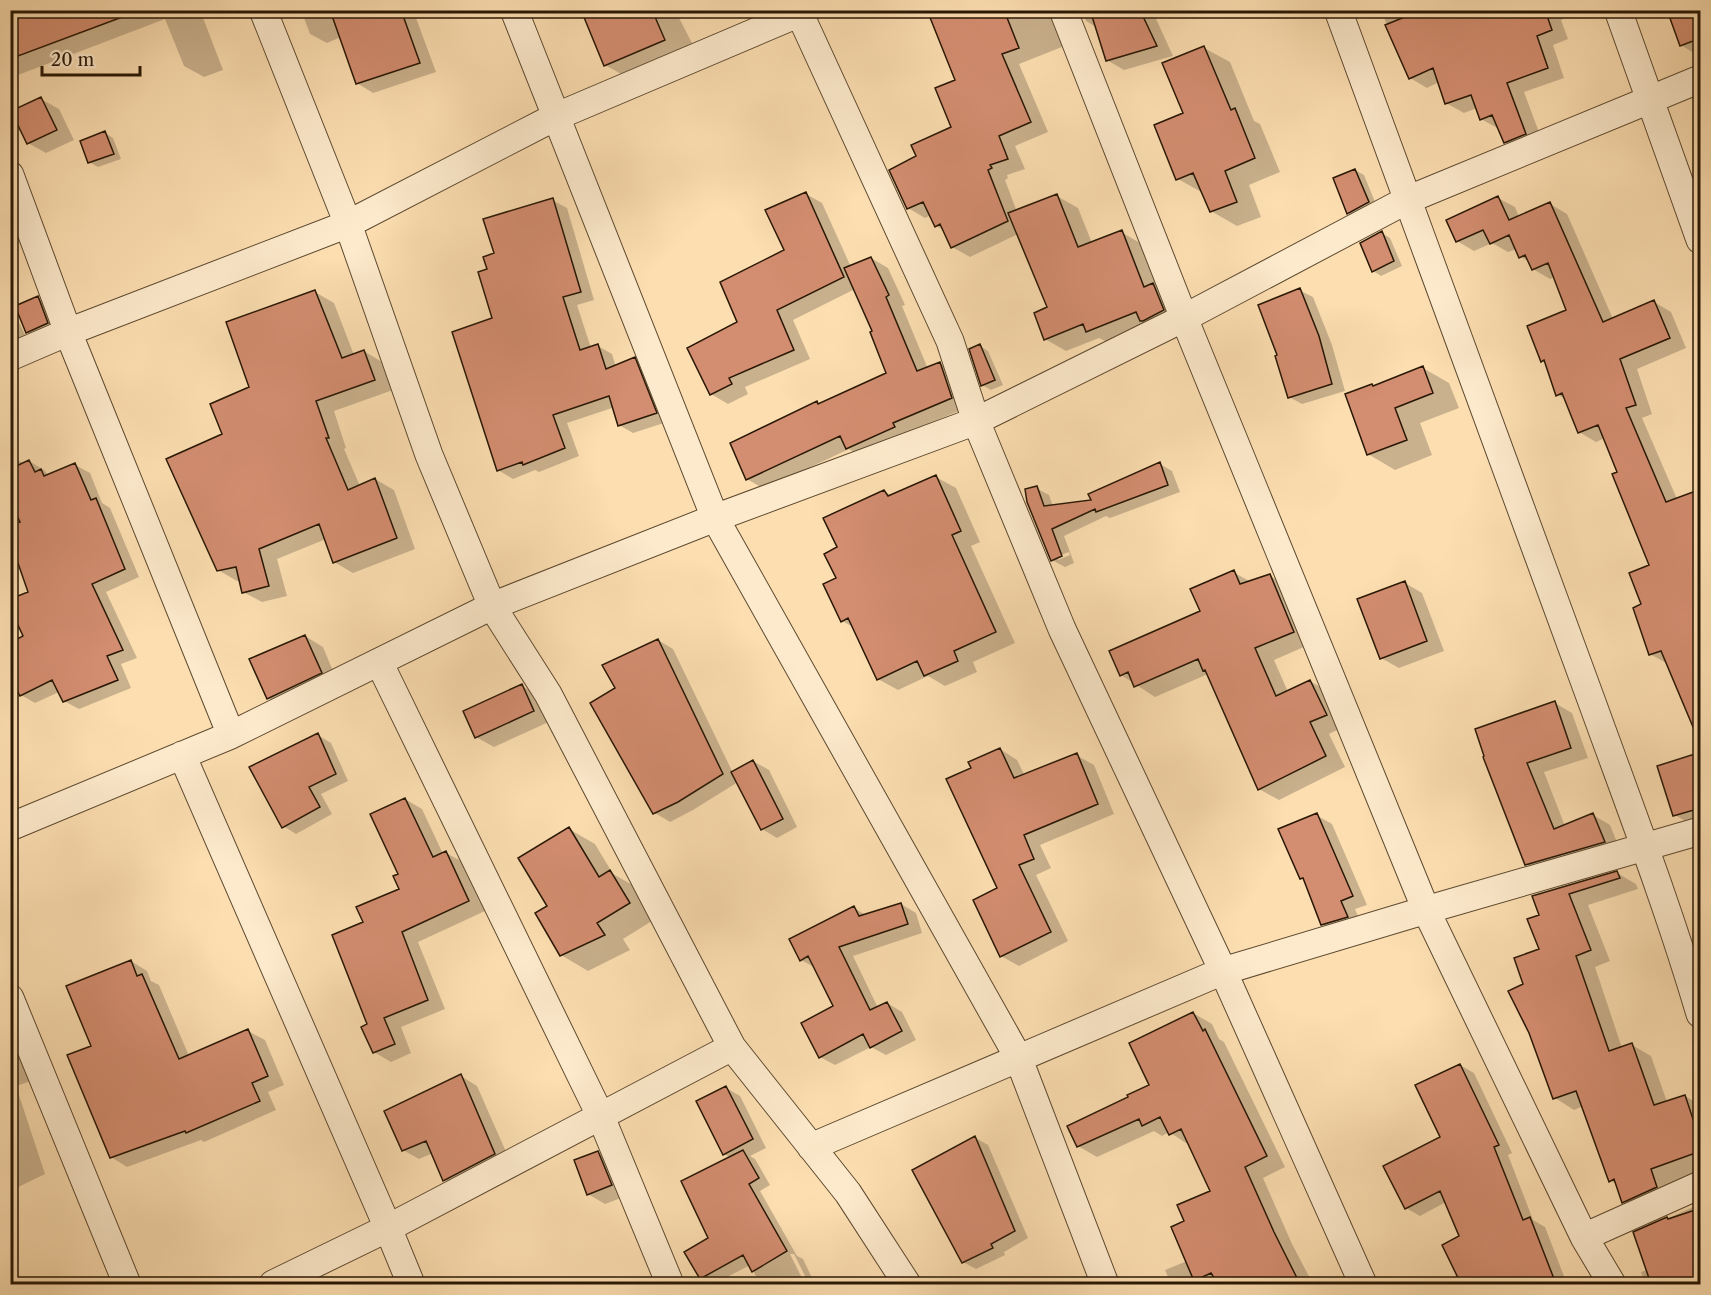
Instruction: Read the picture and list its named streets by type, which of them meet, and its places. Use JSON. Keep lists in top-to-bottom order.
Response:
{
  "scale_bar": "20 m"
}
